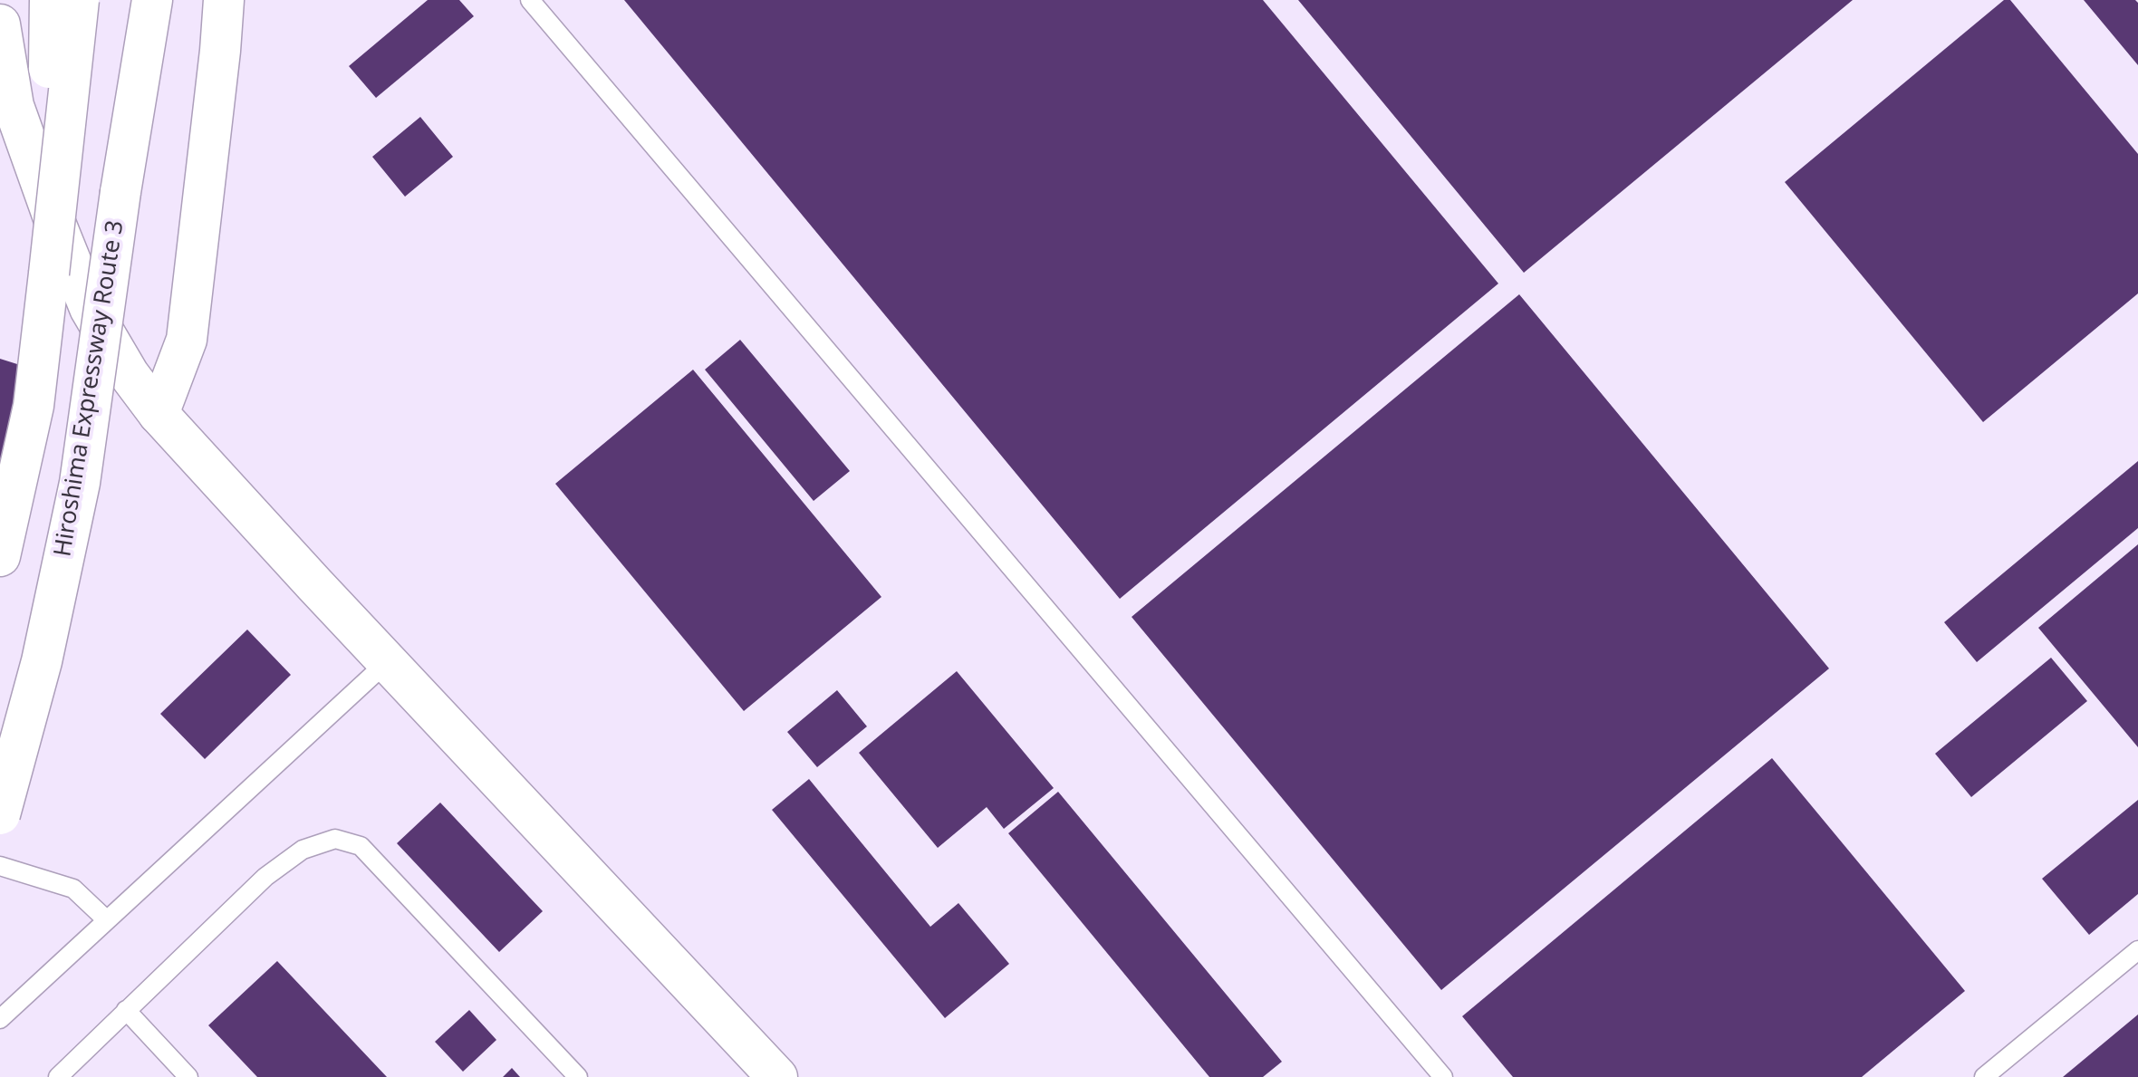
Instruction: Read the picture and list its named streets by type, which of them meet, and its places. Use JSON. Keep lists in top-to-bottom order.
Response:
{
  "streets": {
    "main road": ["Hiroshima Expressway Route 3"]
  }
}
